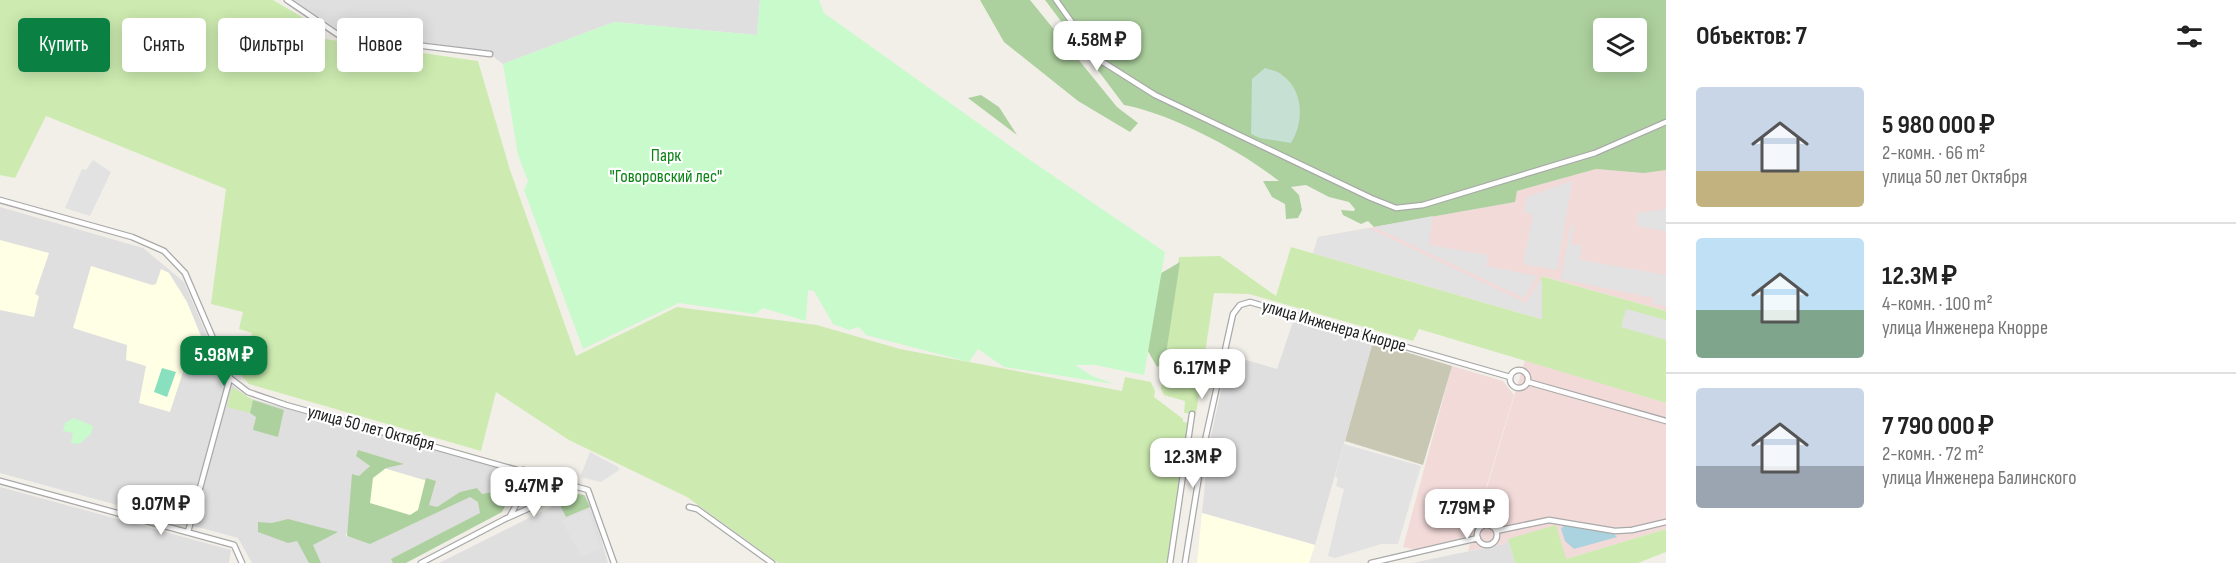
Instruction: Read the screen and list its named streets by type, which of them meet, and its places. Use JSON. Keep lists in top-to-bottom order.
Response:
{
  "streets": {
    "street": ["улица Инженера Кнорре", "улица 50 лет Октября"]
  },
  "parks": ["Парк \"Говоровский лес\""],
  "page": {
    "heading": "Объектов: 7",
    "chip": [
      "Купить",
      "Снять",
      "Фильтры",
      "Новое"
    ],
    "price": [
      "4.58M ₽",
      "5.98M ₽",
      "6.17M ₽",
      "12.3M ₽",
      "9.47M ₽",
      "9.07M ₽",
      "7.79M ₽"
    ],
    "list": [
      {
        "name": "5 980 000 ₽",
        "note": "2-комн. · 66 m² · улица 50 лет Октября"
      },
      {
        "name": "12.3M ₽",
        "note": "4-комн. · 100 m² · улица Инженера Кнорре"
      },
      {
        "name": "7 790 000 ₽",
        "note": "2-комн. · 72 m² · улица Инженера Балинского"
      }
    ]
  }
}
